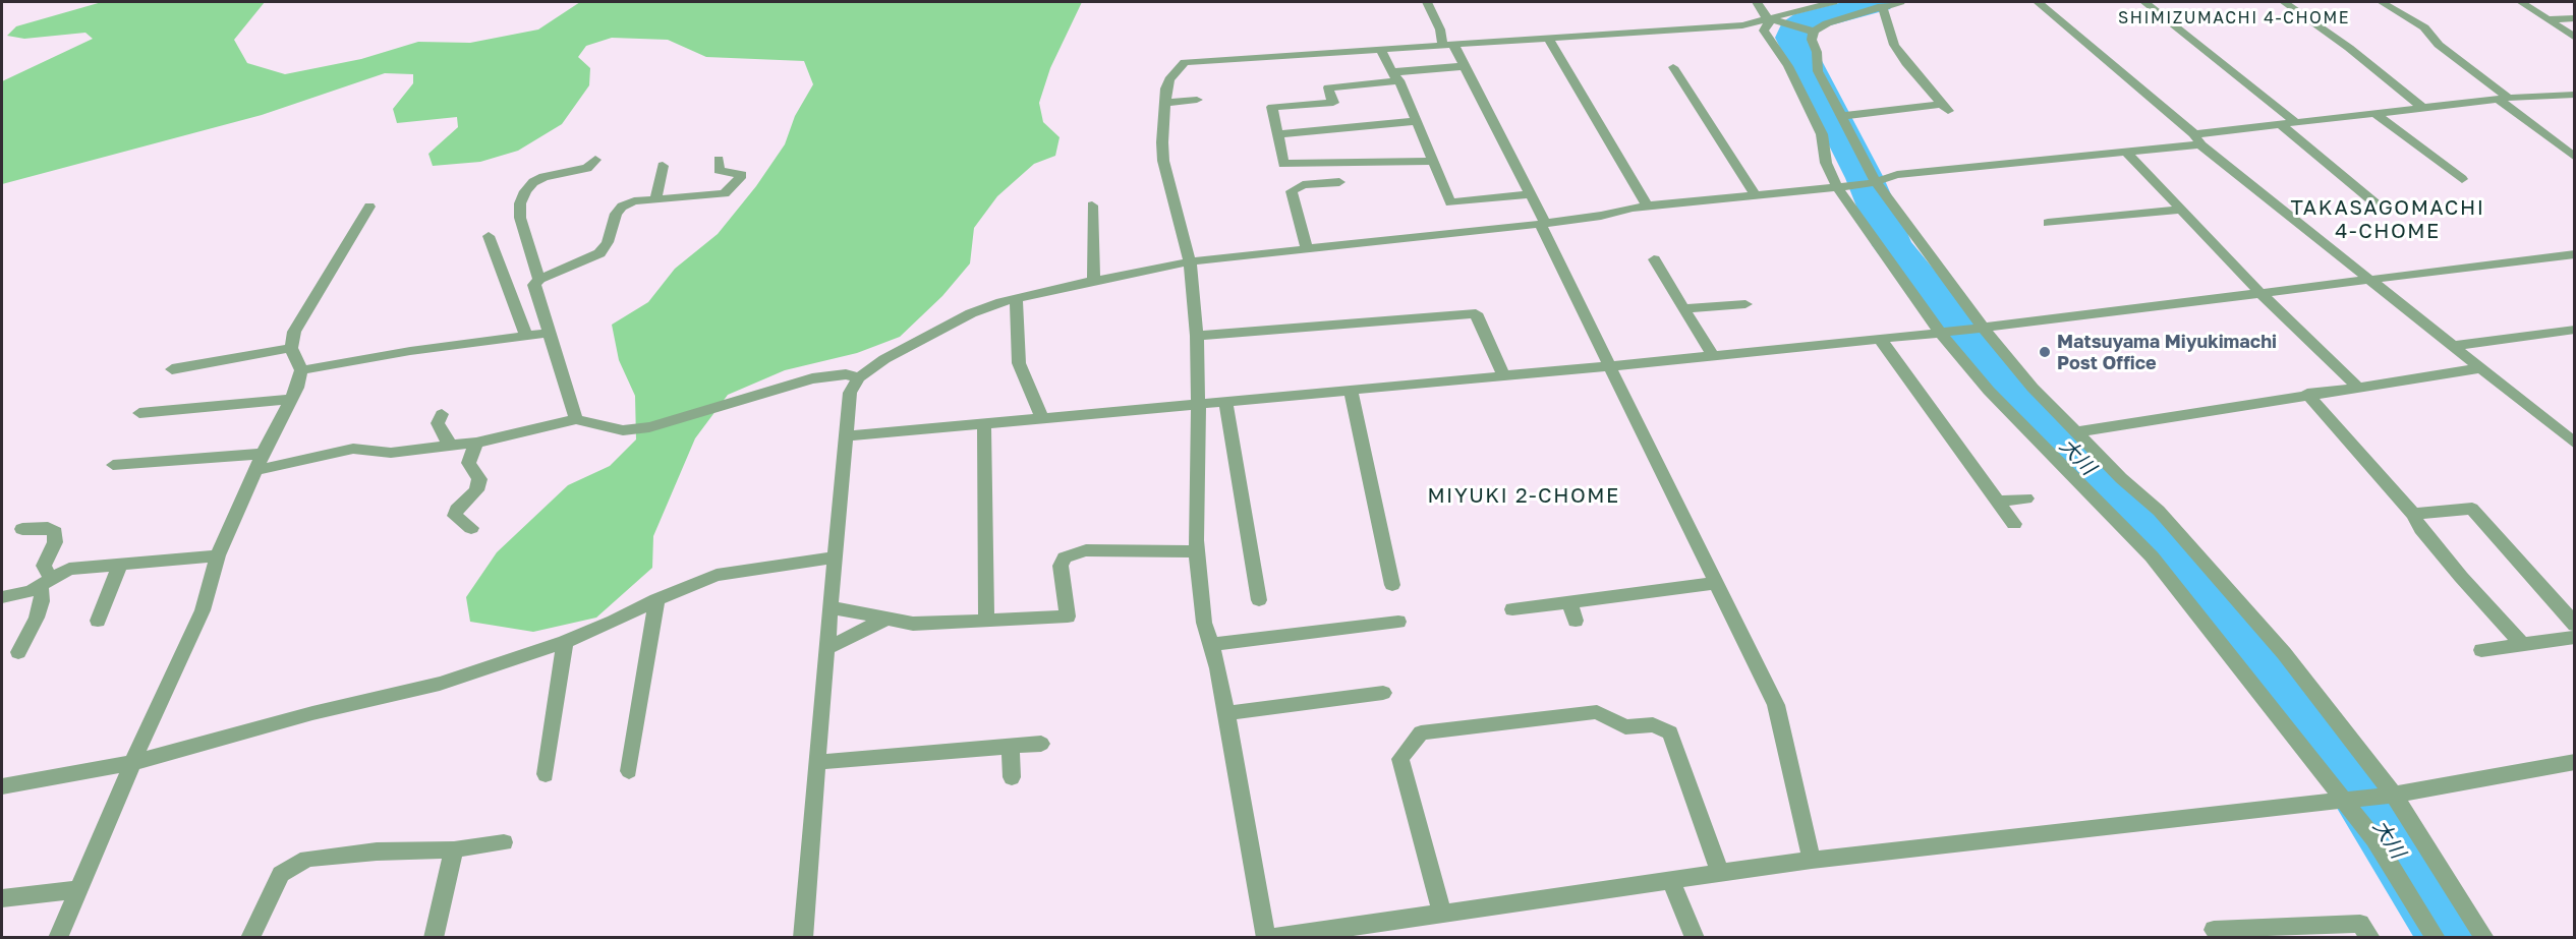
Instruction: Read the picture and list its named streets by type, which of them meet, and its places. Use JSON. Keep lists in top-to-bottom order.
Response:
{
  "districts": ["SHIMIZUMACHI 4-CHOME", "TAKASAGOMACHI 4-CHOME", "MIYUKI 2-CHOME"],
  "water": ["大川"],
  "places": ["Matsuyama Miyukimachi Post Office"]
}
